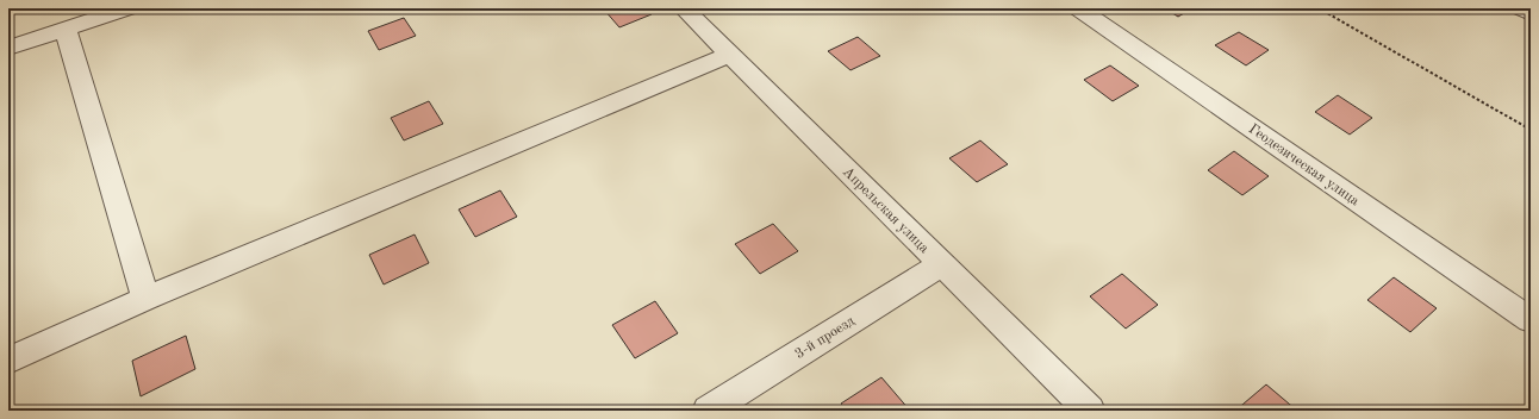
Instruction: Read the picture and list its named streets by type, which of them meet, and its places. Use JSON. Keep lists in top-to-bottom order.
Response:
{
  "streets": {
    "street": ["Геодезическая улица", "Апрельская улица", "3-й проезд"]
  },
  "crossings": [
    ["Апрельская улица", "3-й проезд"]
  ]
}
